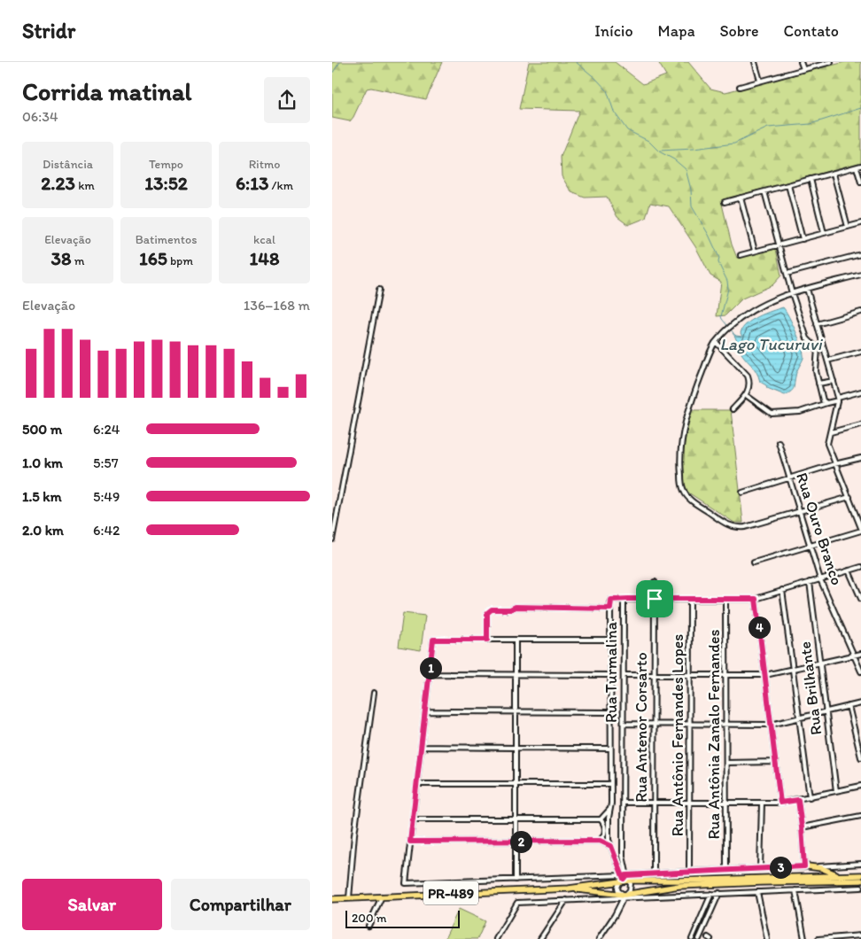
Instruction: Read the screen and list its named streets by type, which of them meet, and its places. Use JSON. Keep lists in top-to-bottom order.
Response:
{
  "streets": {
    "main road": ["PR-489"],
    "street": [
      "Rua Ouro Branco",
      "Rua Turmalina",
      "Rua Brilhante",
      "Rua Antenor Corsarto",
      "Rua Antônia Zanalo Fernandes",
      "Rua Antônio Fernandes Lopes"
    ]
  },
  "crossings": [
    ["Rua Ouro Branco", "Rua Turmalina"],
    ["Rua Turmalina", "Rua Brilhante"],
    ["Rua Turmalina", "Rua Antenor Corsarto"],
    ["Rua Turmalina", "Rua Antônia Zanalo Fernandes"],
    ["Rua Turmalina", "Rua Antônio Fernandes Lopes"],
    ["Rua Turmalina", "PR-489"]
  ],
  "water": ["Lago Tucuruvi"],
  "scale_bar": "200 m",
  "page": {
    "header": "Stridr",
    "nav": [
      "Início",
      "Mapa",
      "Sobre",
      "Contato"
    ],
    "heading": ["Corrida matinal", "06:34"],
    "stats": [
      ["Distância", "2.23 km"],
      ["Tempo", "13:52"],
      ["Ritmo", "6:13 /km"],
      ["Elevação", "38 m"],
      ["Batimentos", "165 bpm"],
      ["kcal", "148"]
    ],
    "chart": ["Elevação", "136–168 m"],
    "list": [
      {
        "name": "500 m",
        "note": "6:24"
      },
      {
        "name": "1.0 km",
        "note": "5:57"
      },
      {
        "name": "1.5 km",
        "note": "5:49"
      },
      {
        "name": "2.0 km",
        "note": "6:42"
      }
    ],
    "pins": [
      "4",
      "1",
      "2",
      "3"
    ],
    "buttons": ["Salvar", "Compartilhar"],
    "scale": "200 m"
  }
}
